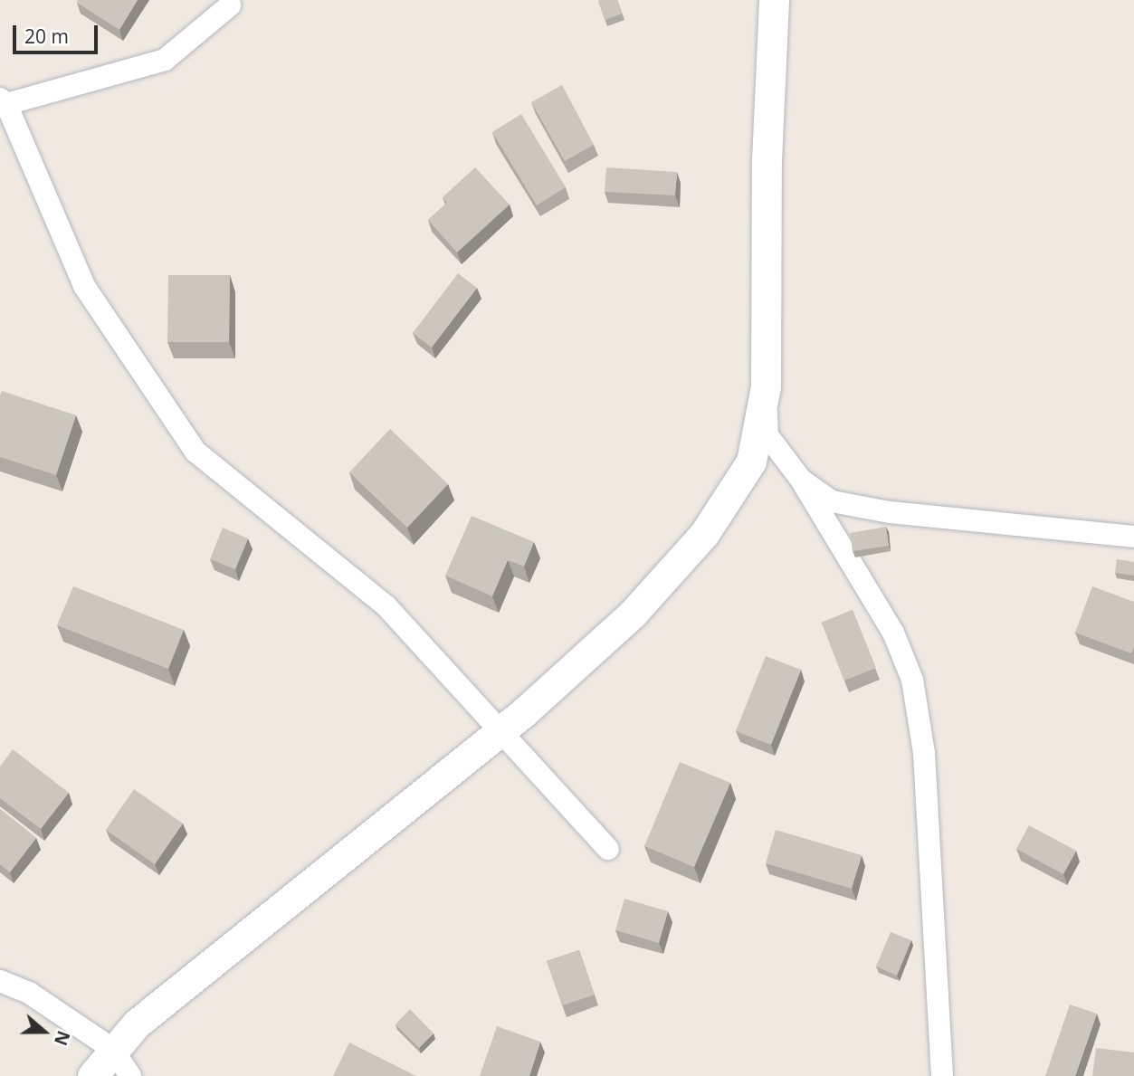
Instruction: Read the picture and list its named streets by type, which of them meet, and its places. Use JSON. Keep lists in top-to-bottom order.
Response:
{
  "scale_bar": "20 m",
  "north": "right"
}
